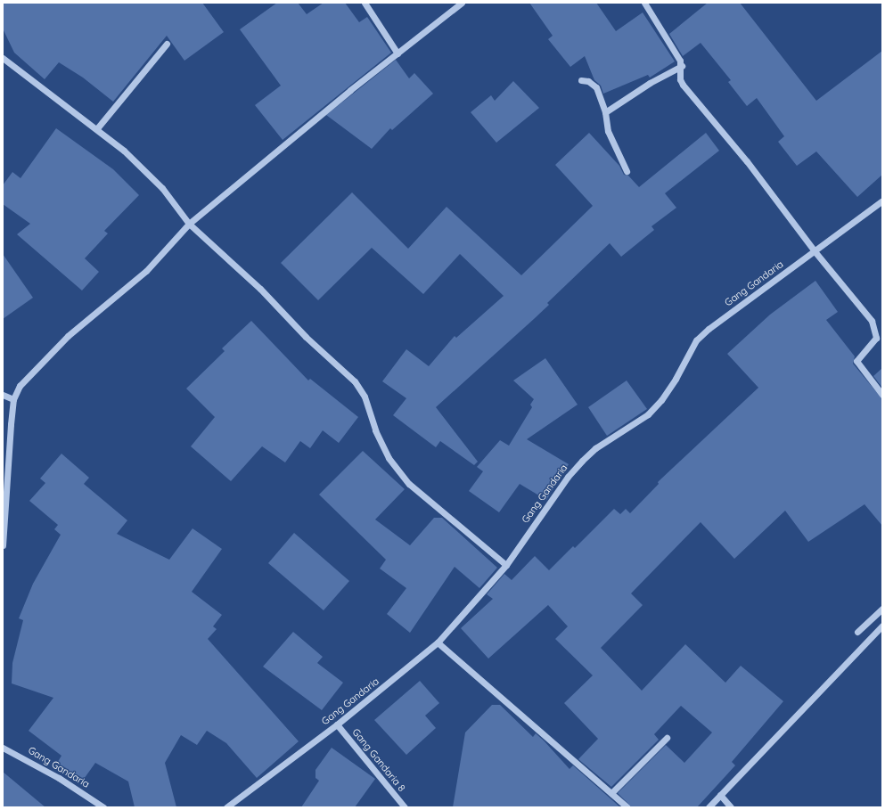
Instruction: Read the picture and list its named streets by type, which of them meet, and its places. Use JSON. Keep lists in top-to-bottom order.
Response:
{
  "streets": {
    "street": ["Gang Gandaria", "Gang Gandaria 8"]
  },
  "crossings": [
    ["Gang Gandaria", "Gang Gandaria 8"]
  ]
}
